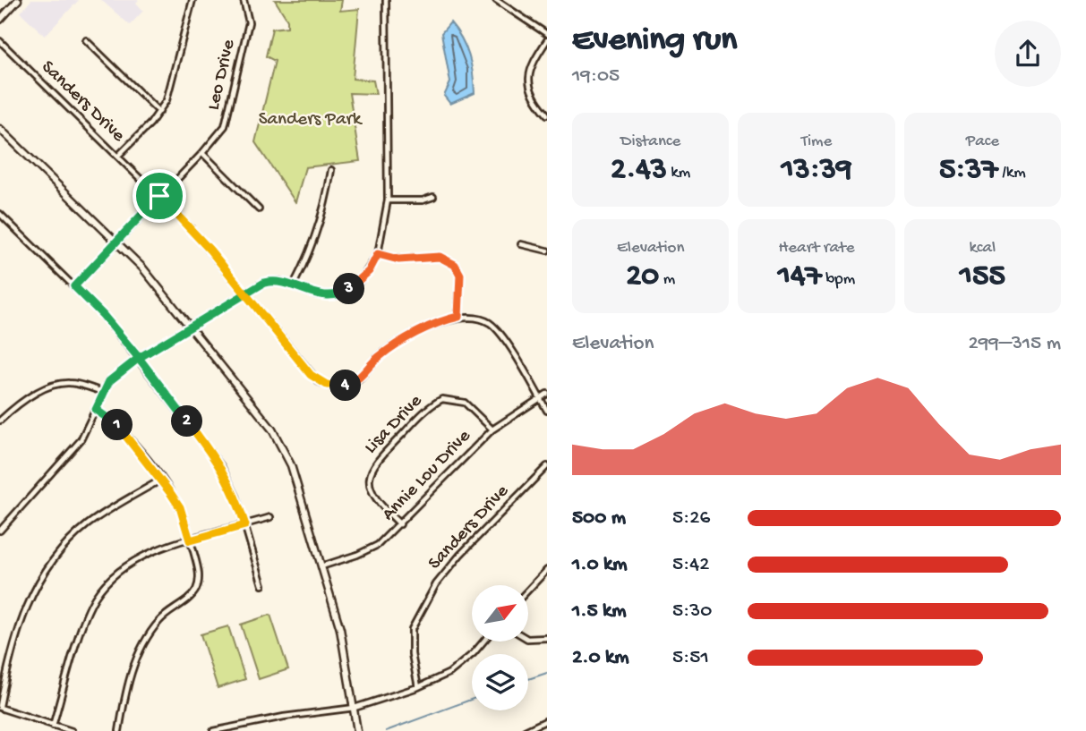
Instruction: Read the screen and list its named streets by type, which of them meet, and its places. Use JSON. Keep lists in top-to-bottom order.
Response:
{
  "streets": {
    "street": [
      "Leo Drive",
      "Sanders Drive",
      "Lisa Drive",
      "Annie Lou Drive"
    ]
  },
  "crossings": [
    ["Leo Drive", "Sanders Drive"],
    ["Lisa Drive", "Annie Lou Drive"]
  ],
  "parks": ["Sanders Park"],
  "north": "top right",
  "page": {
    "heading": ["Evening run", "19:05"],
    "stats": [
      ["Distance", "2.43 km"],
      ["Time", "13:39"],
      ["Pace", "5:37 /km"],
      ["Elevation", "20 m"],
      ["Heart rate", "147 bpm"],
      ["kcal", "155"]
    ],
    "pins": [
      "3",
      "4",
      "2",
      "1"
    ],
    "chart": ["Elevation", "299–315 m"],
    "list": [
      {
        "name": "500 m",
        "note": "5:26"
      },
      {
        "name": "1.0 km",
        "note": "5:42"
      },
      {
        "name": "1.5 km",
        "note": "5:30"
      },
      {
        "name": "2.0 km",
        "note": "5:51"
      }
    ]
  }
}
